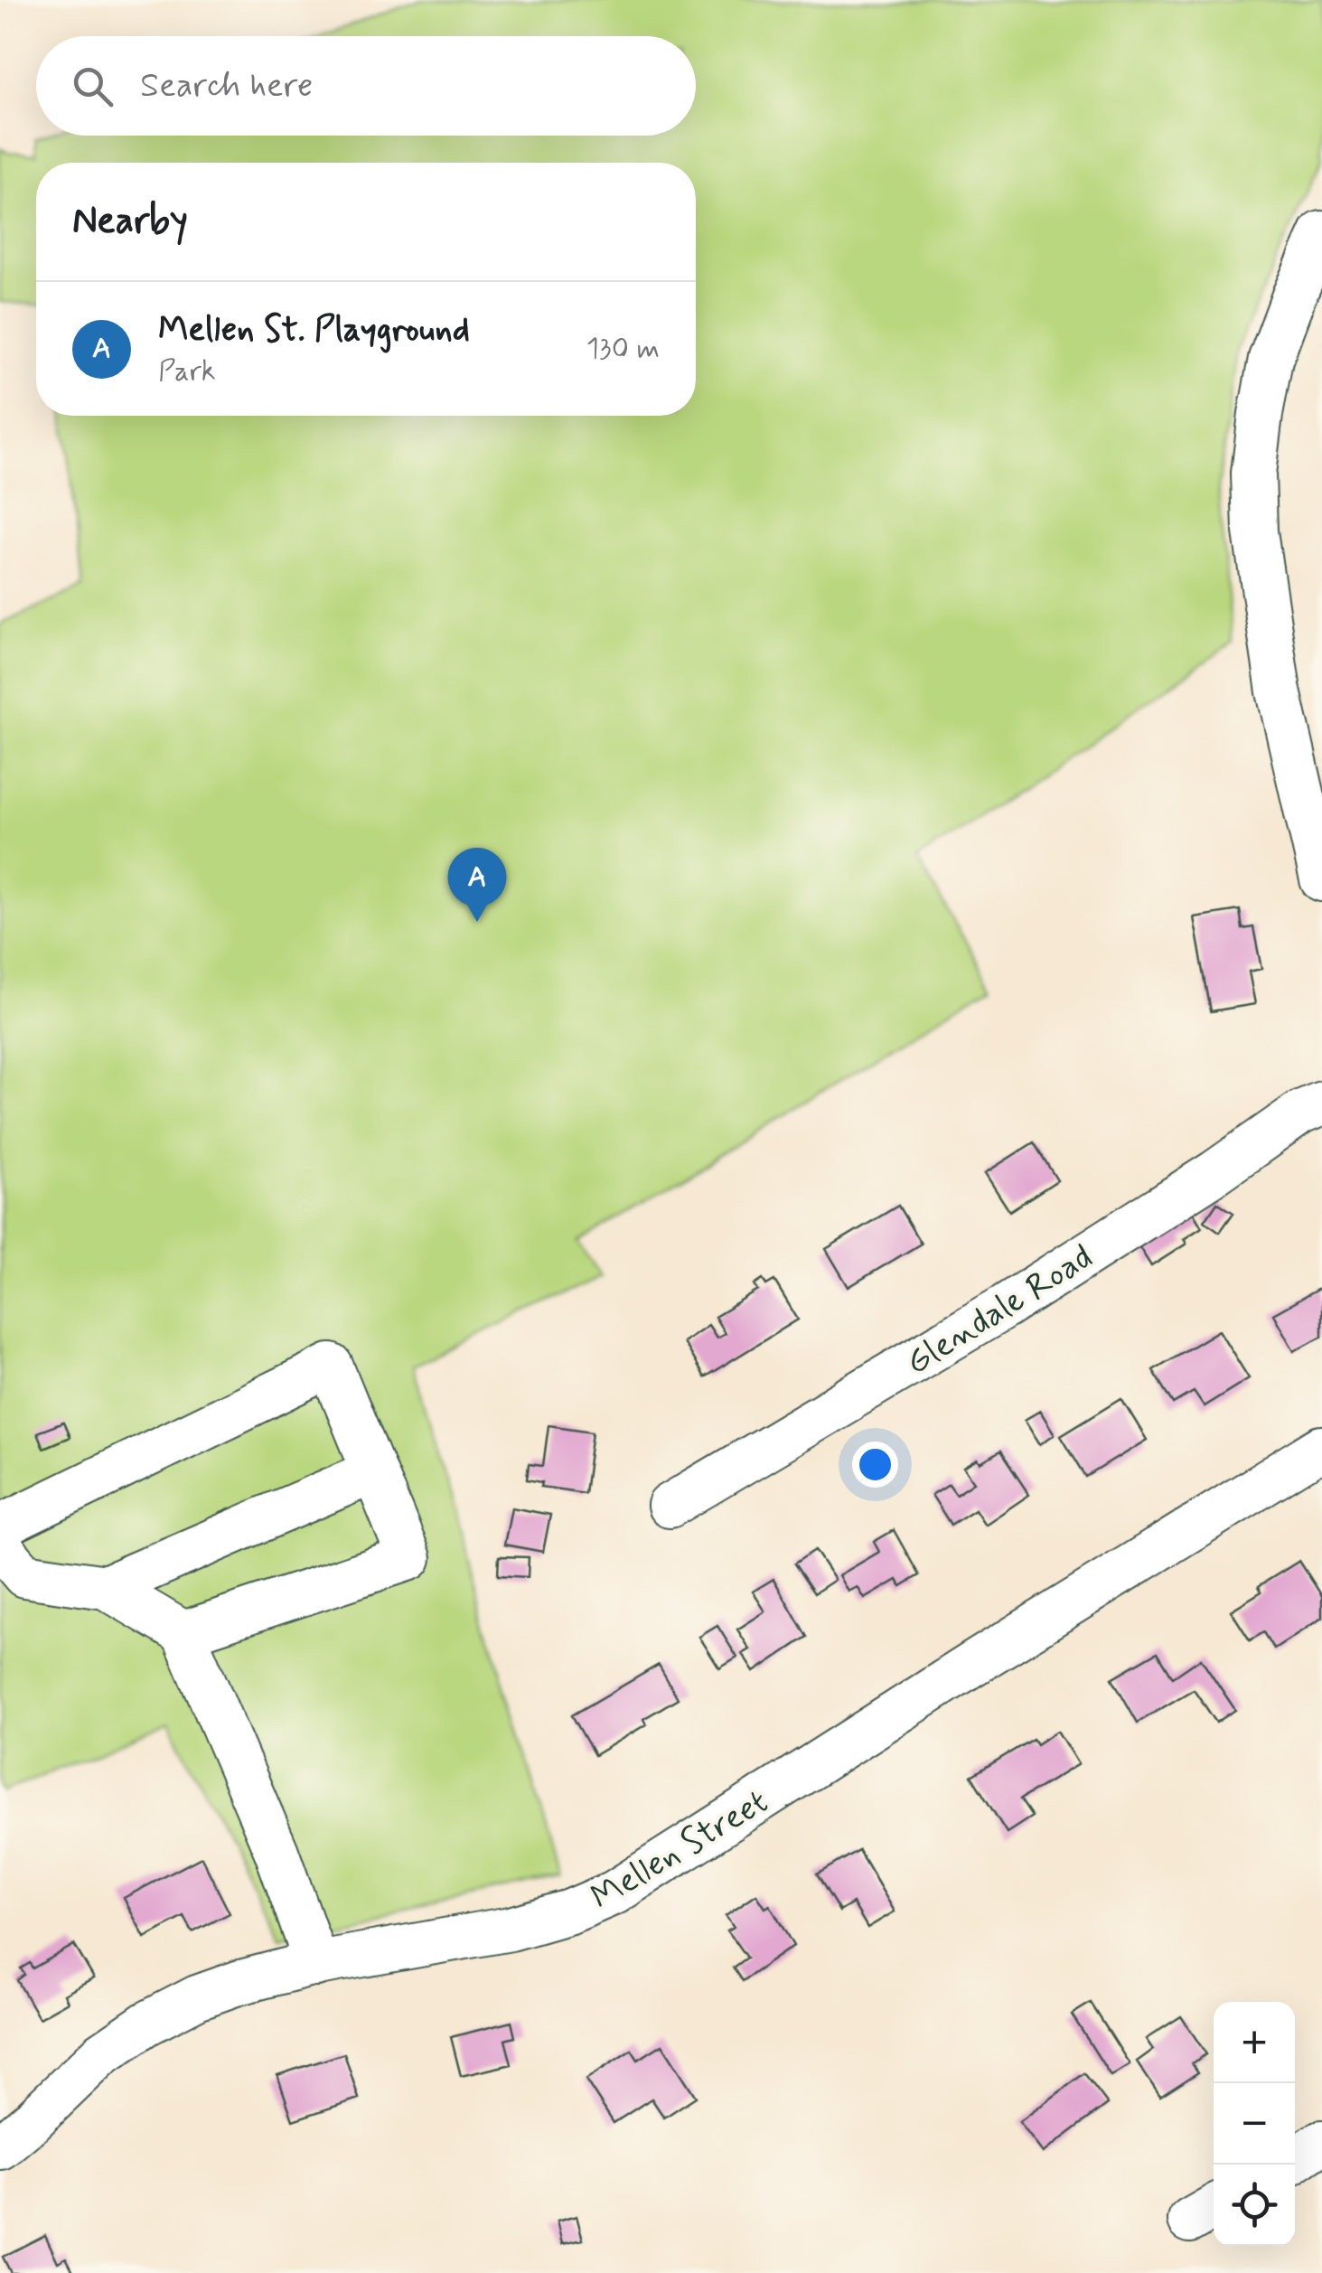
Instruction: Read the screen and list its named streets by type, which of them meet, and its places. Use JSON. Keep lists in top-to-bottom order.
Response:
{
  "streets": {
    "street": ["Glendale Road", "Mellen Street"]
  },
  "page": {
    "search": "Search here",
    "heading": "Nearby",
    "list": [
      {
        "mark": "A",
        "name": "Mellen St. Playground",
        "note": "Park",
        "value": "130 m"
      }
    ],
    "pins": "A",
    "map_buttons": ["+", "−"]
  }
}
